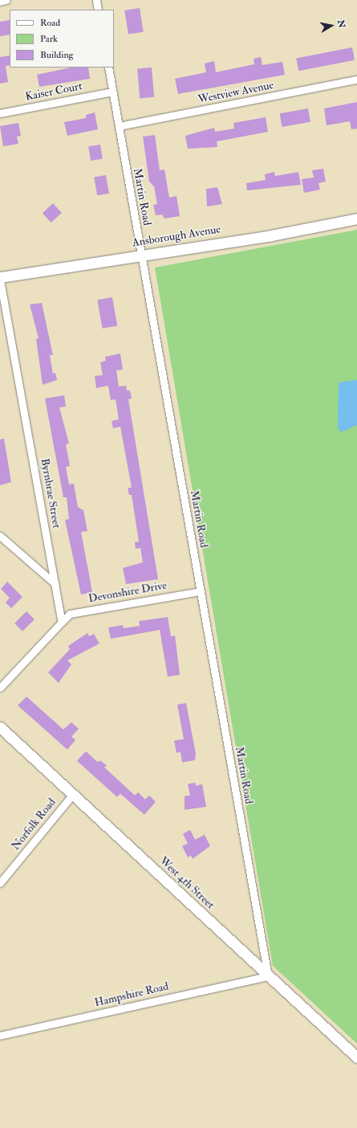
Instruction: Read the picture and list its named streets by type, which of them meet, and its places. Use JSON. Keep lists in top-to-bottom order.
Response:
{
  "streets": {
    "main road": ["Ansborough Avenue", "West 4th Street"],
    "street": [
      "Kaiser Court",
      "Westview Avenue",
      "Martin Road",
      "Byrnbrae Street",
      "Devonshire Drive",
      "Norfolk Road",
      "Hampshire Road"
    ]
  },
  "crossings": [
    ["Kaiser Court", "Martin Road"],
    ["Westview Avenue", "Martin Road"],
    ["Martin Road", "Ansborough Avenue"],
    ["Martin Road", "Devonshire Drive"],
    ["Martin Road", "West 4th Street"],
    ["Martin Road", "Hampshire Road"],
    ["Ansborough Avenue", "Byrnbrae Street"],
    ["Byrnbrae Street", "Devonshire Drive"],
    ["Norfolk Road", "West 4th Street"],
    ["West 4th Street", "Hampshire Road"]
  ],
  "legend": ["Road", "Park", "Building"],
  "north": "right"
}
